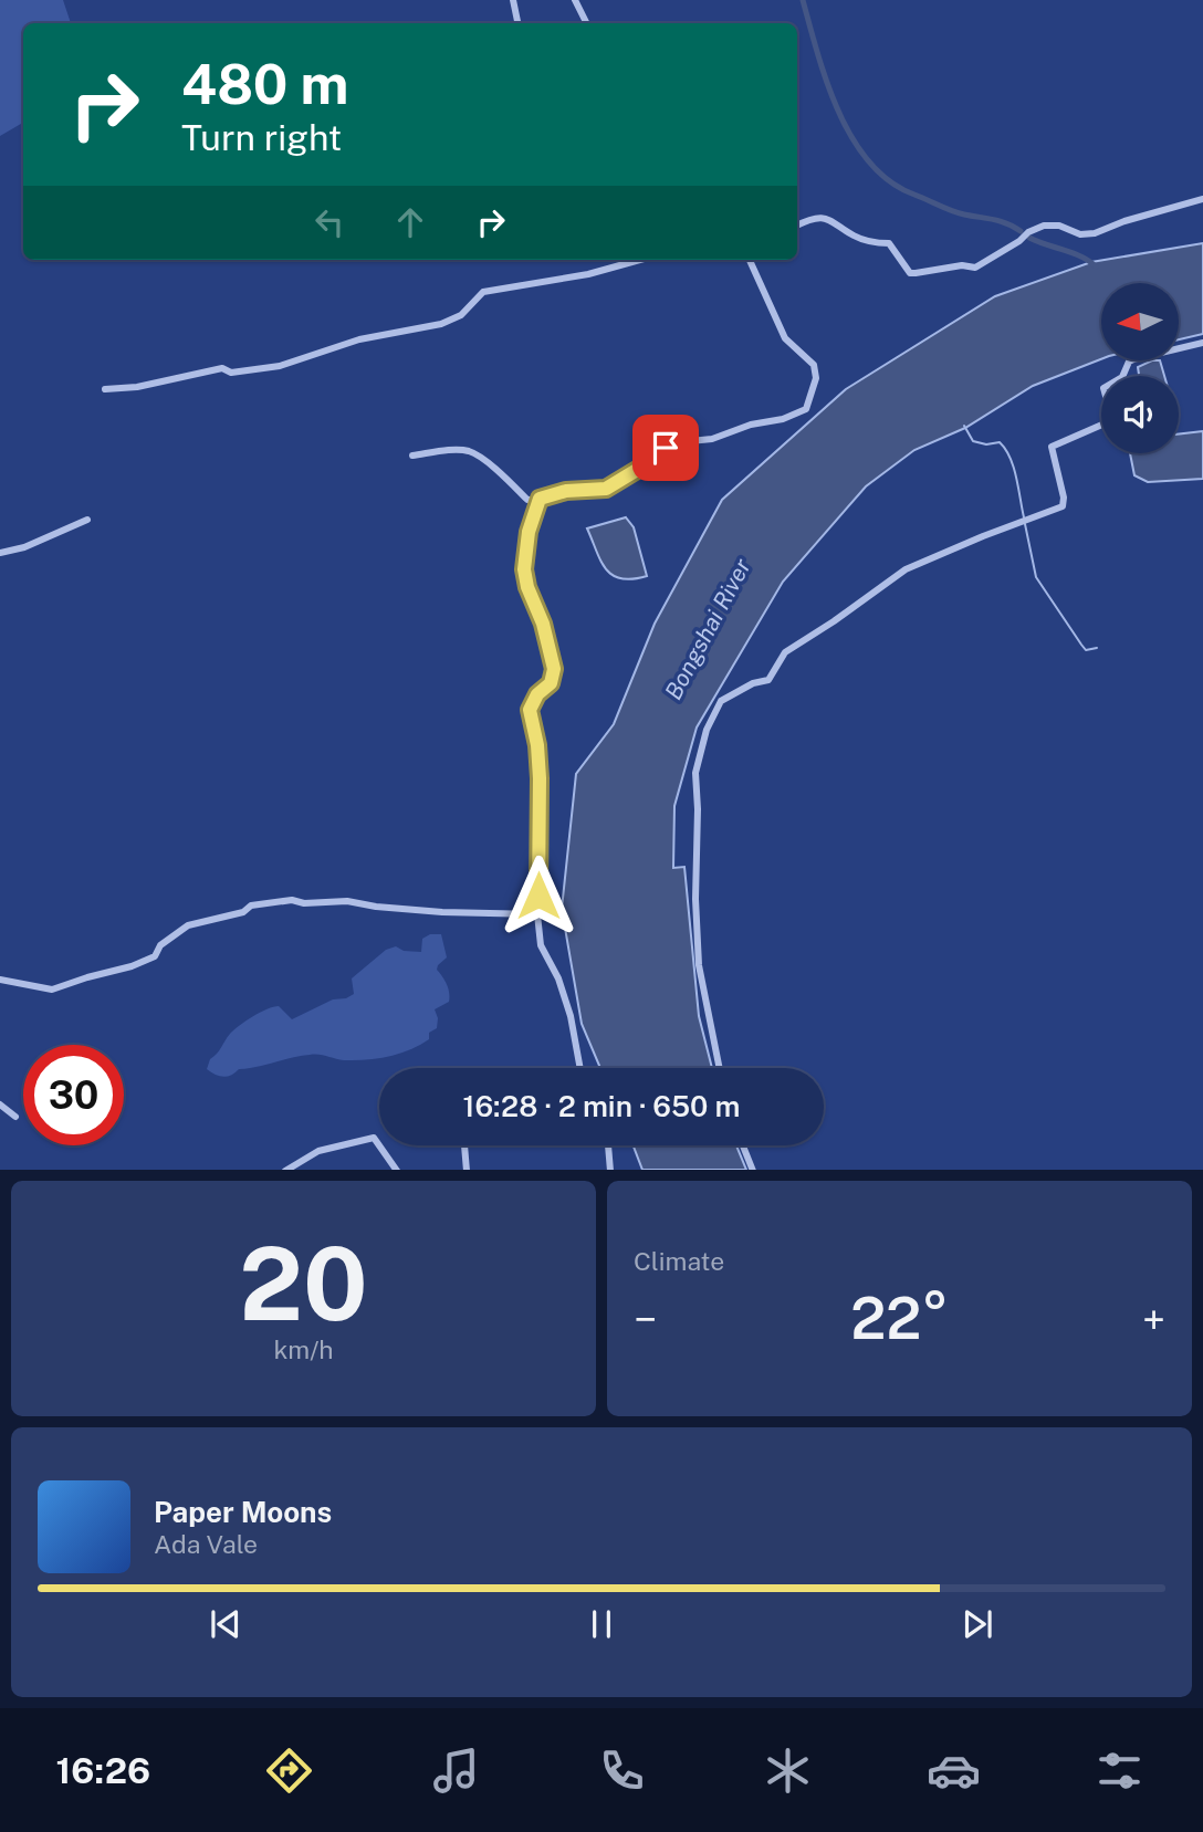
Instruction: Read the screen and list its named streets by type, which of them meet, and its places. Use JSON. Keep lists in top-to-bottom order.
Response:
{
  "water": ["Bongshai River"],
  "north": "left",
  "page": {
    "turn": ["480 m", "Turn right"],
    "limit": "30",
    "trip": "16:28 · 2 min · 650 m",
    "tile": [
      ["20", "km/h"],
      "Climate"
    ],
    "heat": ["−", "22°", "+"],
    "song": ["Paper Moons", "Ada Vale"],
    "tabs": "16:26"
  }
}
